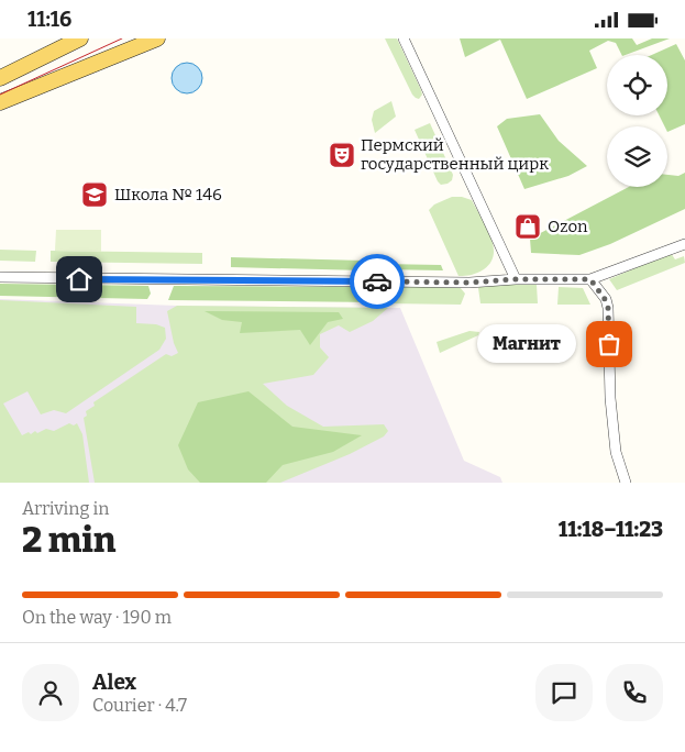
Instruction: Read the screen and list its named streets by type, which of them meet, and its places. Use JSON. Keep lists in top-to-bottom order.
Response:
{
  "places": {
    "theatre": ["Пермский государственный цирк"],
    "school or university": ["Школа № 146"],
    "shop": ["Ozon"],
    "other": ["Магнит"]
  },
  "page": {
    "status": "11:16",
    "bubble": "Магнит",
    "heading": ["2 min", "Arriving in", "11:18–11:23"],
    "panel": ["Alex", "Courier · 4.7"],
    "bar": "On the way · 190 m"
  }
}
